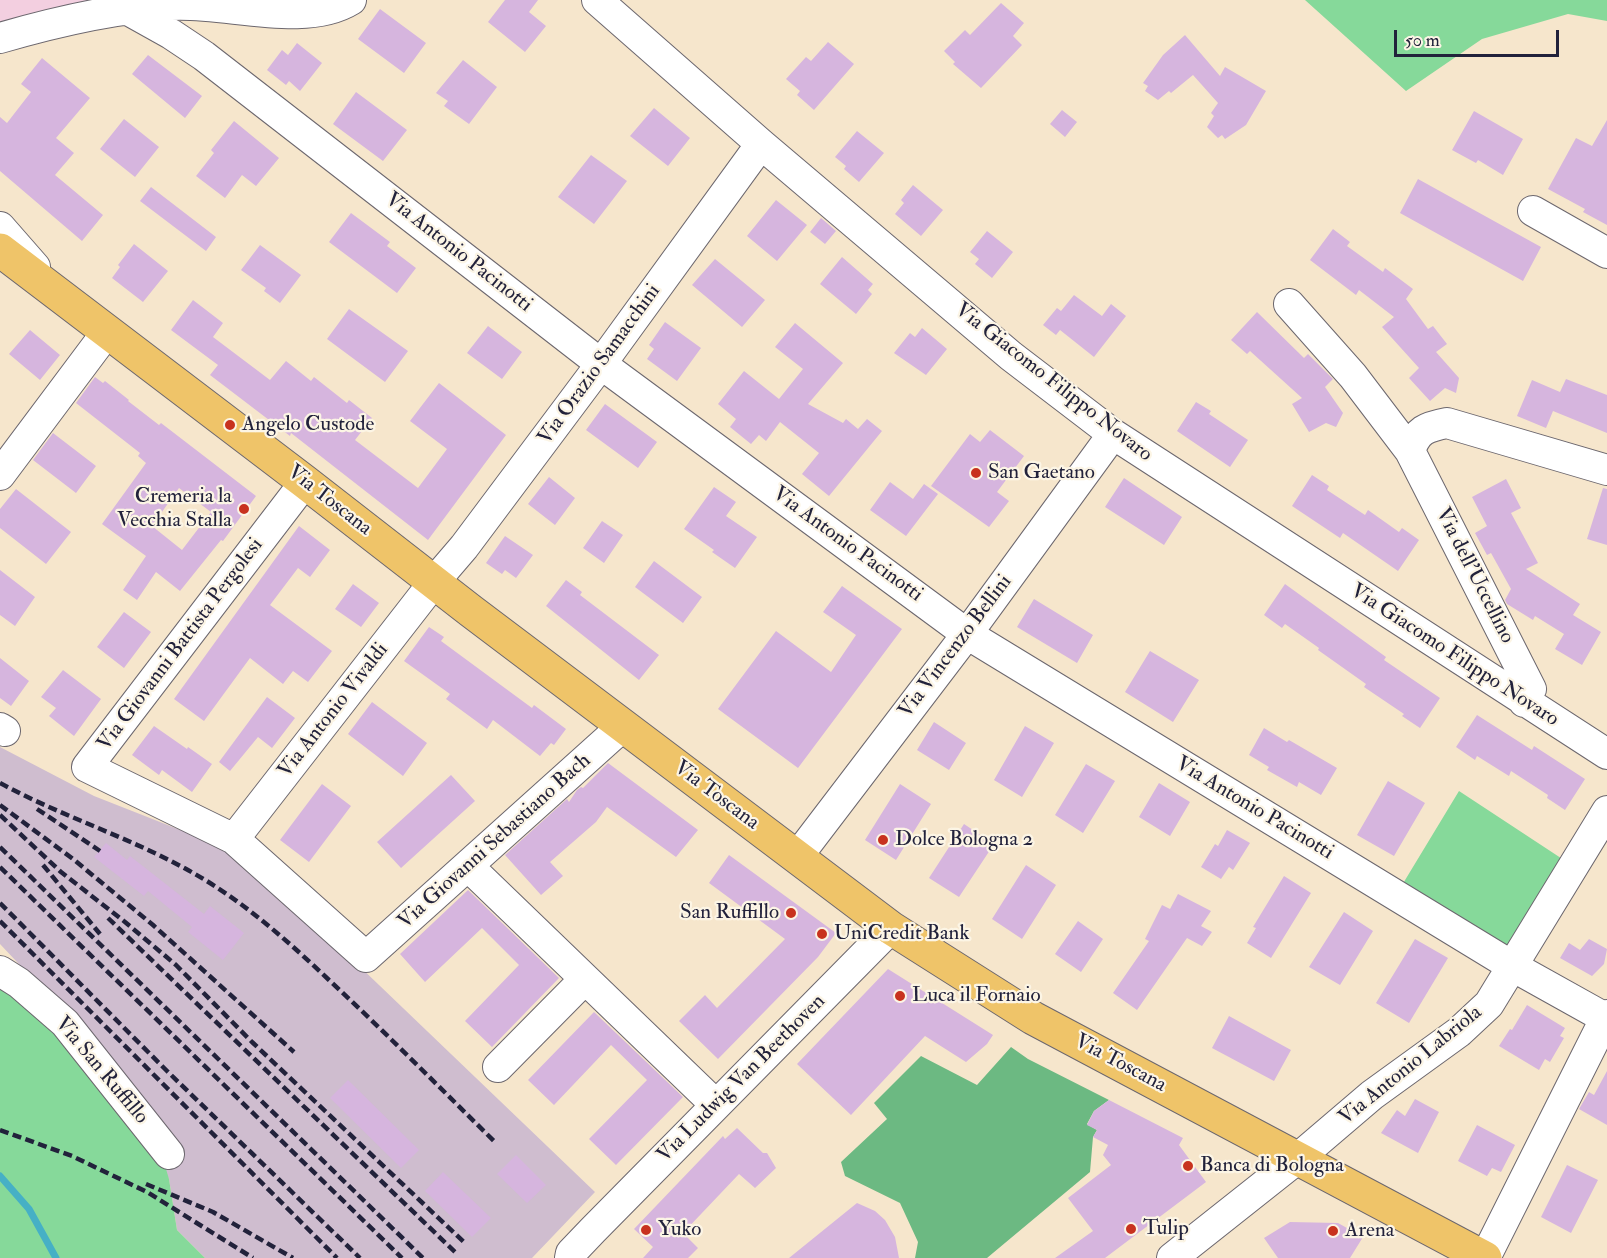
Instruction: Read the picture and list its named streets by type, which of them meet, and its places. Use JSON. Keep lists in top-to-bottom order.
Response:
{
  "streets": {
    "main road": ["Via Toscana"],
    "street": [
      "Via Antonio Pacinotti",
      "Via Orazio Samacchini",
      "Via Giacomo Filippo Novaro",
      "Via dell'Uccellino",
      "Via Giovanni Battista Pergolesi",
      "Via Vincenzo Bellini",
      "Via Antonio Vivaldi",
      "Via Giovanni Sebastiano Bach",
      "Via Antonio Labriola",
      "Via San Ruffillo",
      "Via Ludwig Van Beethoven"
    ]
  },
  "crossings": [
    ["Via Antonio Pacinotti", "Via Orazio Samacchini"],
    ["Via Antonio Pacinotti", "Via Vincenzo Bellini"],
    ["Via Antonio Pacinotti", "Via Antonio Labriola"],
    ["Via Orazio Samacchini", "Via Giacomo Filippo Novaro"],
    ["Via Orazio Samacchini", "Via Toscana"],
    ["Via Orazio Samacchini", "Via Antonio Vivaldi"],
    ["Via Giacomo Filippo Novaro", "Via dell'Uccellino"],
    ["Via Giacomo Filippo Novaro", "Via Vincenzo Bellini"],
    ["Via Toscana", "Via Giovanni Battista Pergolesi"],
    ["Via Toscana", "Via Vincenzo Bellini"],
    ["Via Toscana", "Via Antonio Vivaldi"],
    ["Via Toscana", "Via Giovanni Sebastiano Bach"],
    ["Via Toscana", "Via Antonio Labriola"],
    ["Via Toscana", "Via Ludwig Van Beethoven"],
    ["Via Giovanni Battista Pergolesi", "Via Antonio Vivaldi"],
    ["Via Giovanni Battista Pergolesi", "Via Giovanni Sebastiano Bach"]
  ],
  "places": [
    "Angelo Custode",
    "San Gaetano",
    "Cremeria la Vecchia Stalla",
    "Dolce Bologna 2",
    "San Ruffillo",
    "UniCredit Bank",
    "Luca il Fornaio",
    "Banca di Bologna",
    "Tulip",
    "Yuko",
    "Arena"
  ],
  "scale_bar": "50 m"
}
